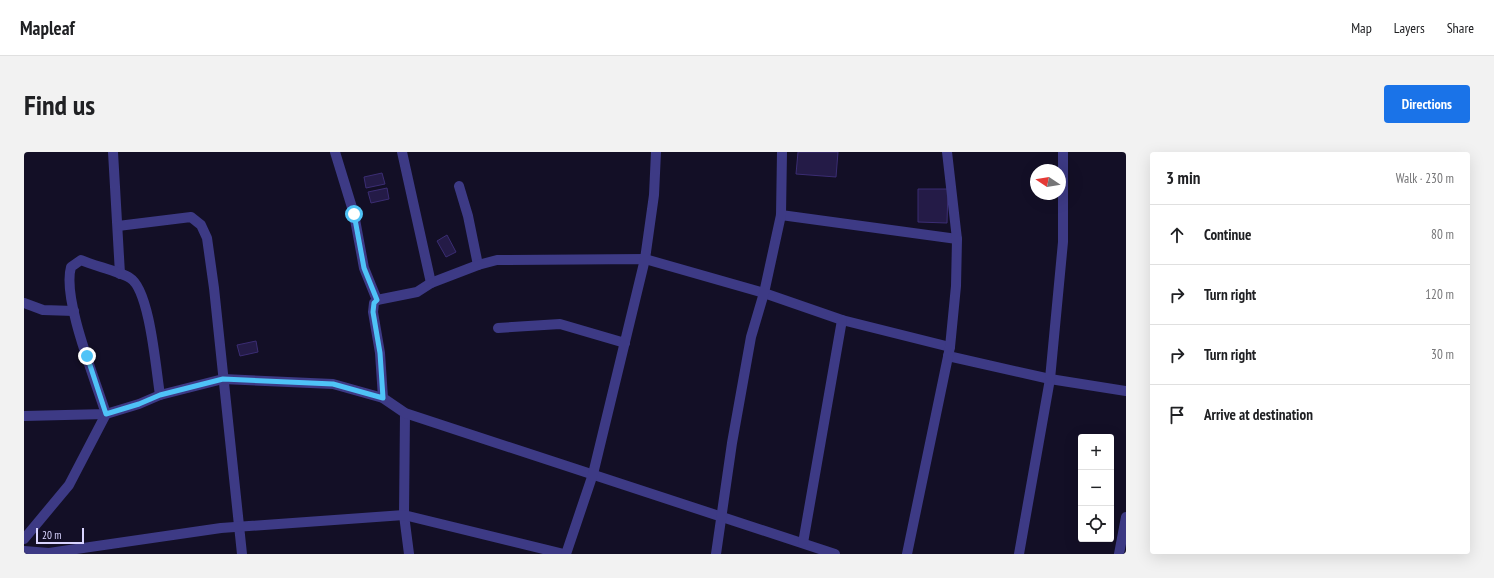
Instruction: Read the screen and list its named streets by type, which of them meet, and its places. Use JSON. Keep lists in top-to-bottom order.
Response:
{
  "scale_bar": "20 m",
  "north": "left",
  "page": {
    "header": "Mapleaf",
    "nav": ["Map", "Layers", "Share"],
    "buttons": "Directions",
    "title": "Find us",
    "heading": ["3 min", "Walk · 230 m"],
    "list": [
      ["Continue", "80 m"],
      ["Turn right", "120 m"],
      ["Turn right", "30 m"],
      "Arrive at destination"
    ],
    "map_buttons": ["+", "−"],
    "scale": "20 m"
  }
}
